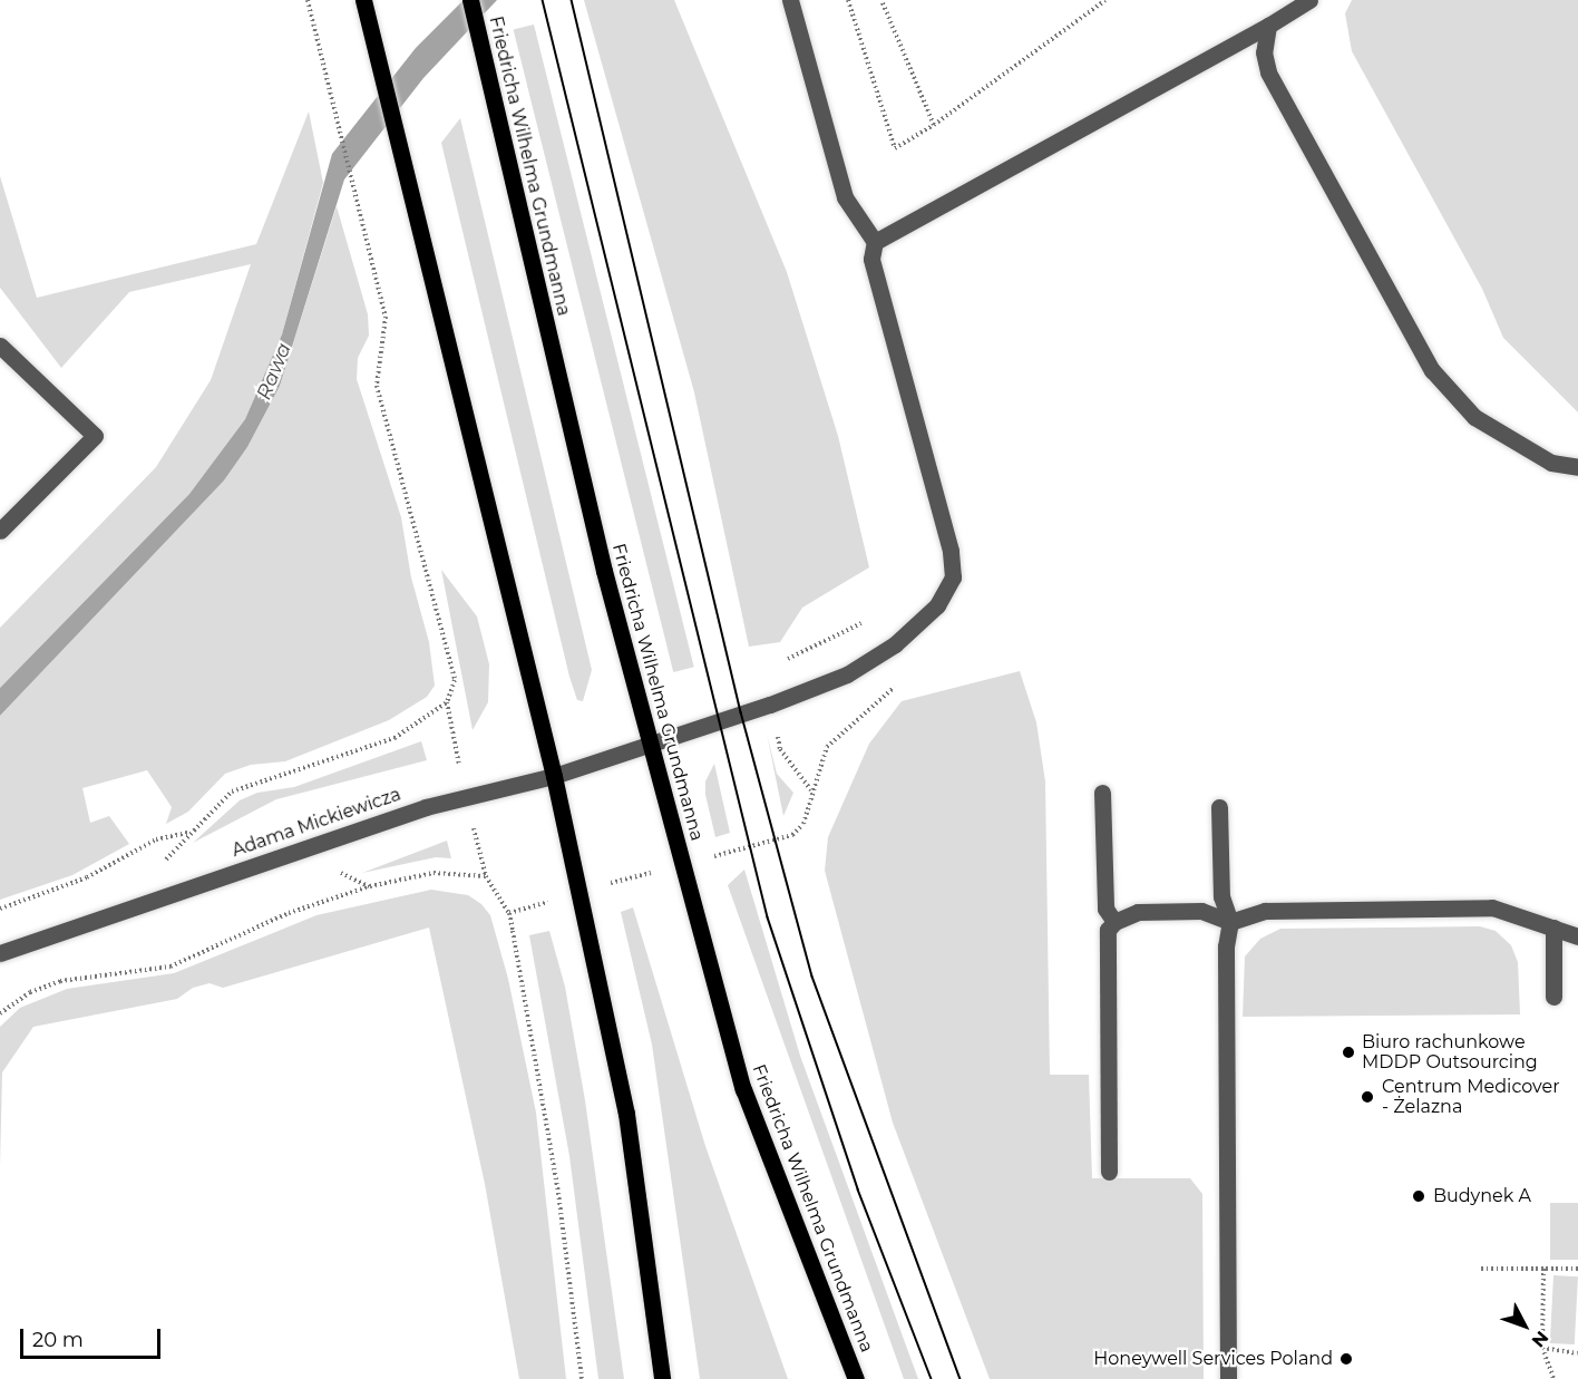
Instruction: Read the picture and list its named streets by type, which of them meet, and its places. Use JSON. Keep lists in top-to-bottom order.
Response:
{
  "streets": {
    "main road": ["Friedricha Wilhelma Grundmanna"],
    "street": ["Adama Mickiewicza"]
  },
  "crossings": [
    ["Friedricha Wilhelma Grundmanna", "Adama Mickiewicza"]
  ],
  "water": ["Rawa"],
  "places": [
    "Biuro rachunkowe MDDP Outsourcing",
    "Centrum Medicover - Żelazna",
    "Budynek A",
    "Honeywell Services Poland"
  ],
  "scale_bar": "20 m",
  "north": "bottom right"
}
